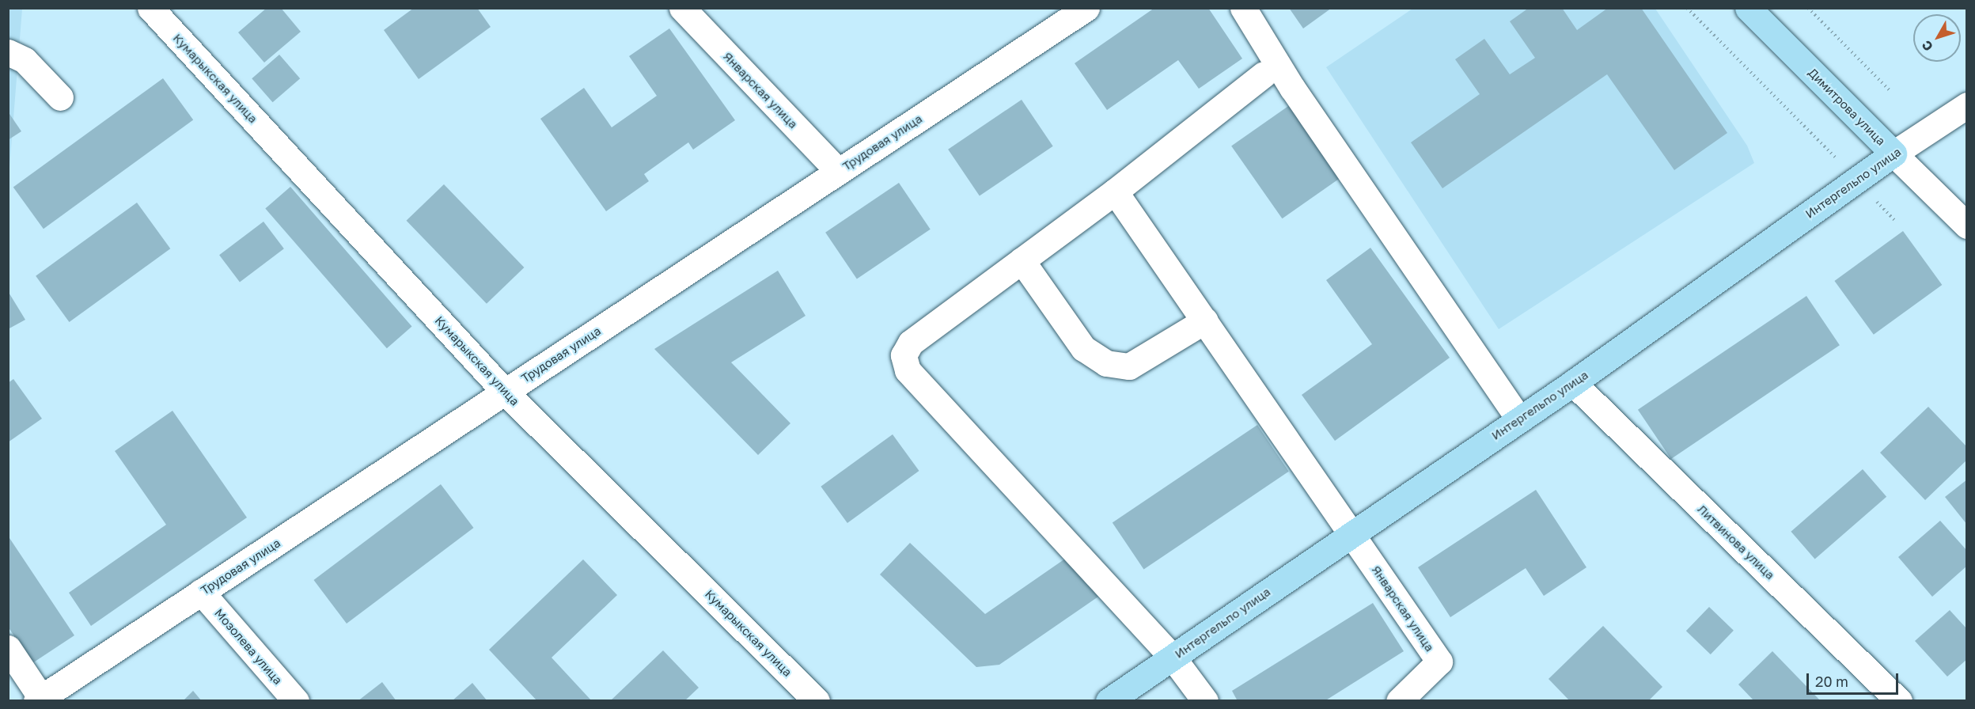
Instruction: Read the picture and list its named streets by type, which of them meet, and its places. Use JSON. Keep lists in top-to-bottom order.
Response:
{
  "streets": {
    "main road": ["Димитрова улица", "Интергельпо улица"],
    "street": [
      "Кумарыкская улица",
      "Январская улица",
      "Трудовая улица",
      "Литвинова улица",
      "Мозолева улица"
    ]
  },
  "crossings": [
    ["Кумарыкская улица", "Трудовая улица"],
    ["Январская улица", "Трудовая улица"],
    ["Январская улица", "Интергельпо улица"],
    ["Димитрова улица", "Интергельпо улица"],
    ["Трудовая улица", "Мозолева улица"],
    ["Интергельпо улица", "Литвинова улица"]
  ],
  "scale_bar": "20 m",
  "north": "bottom left"
}
